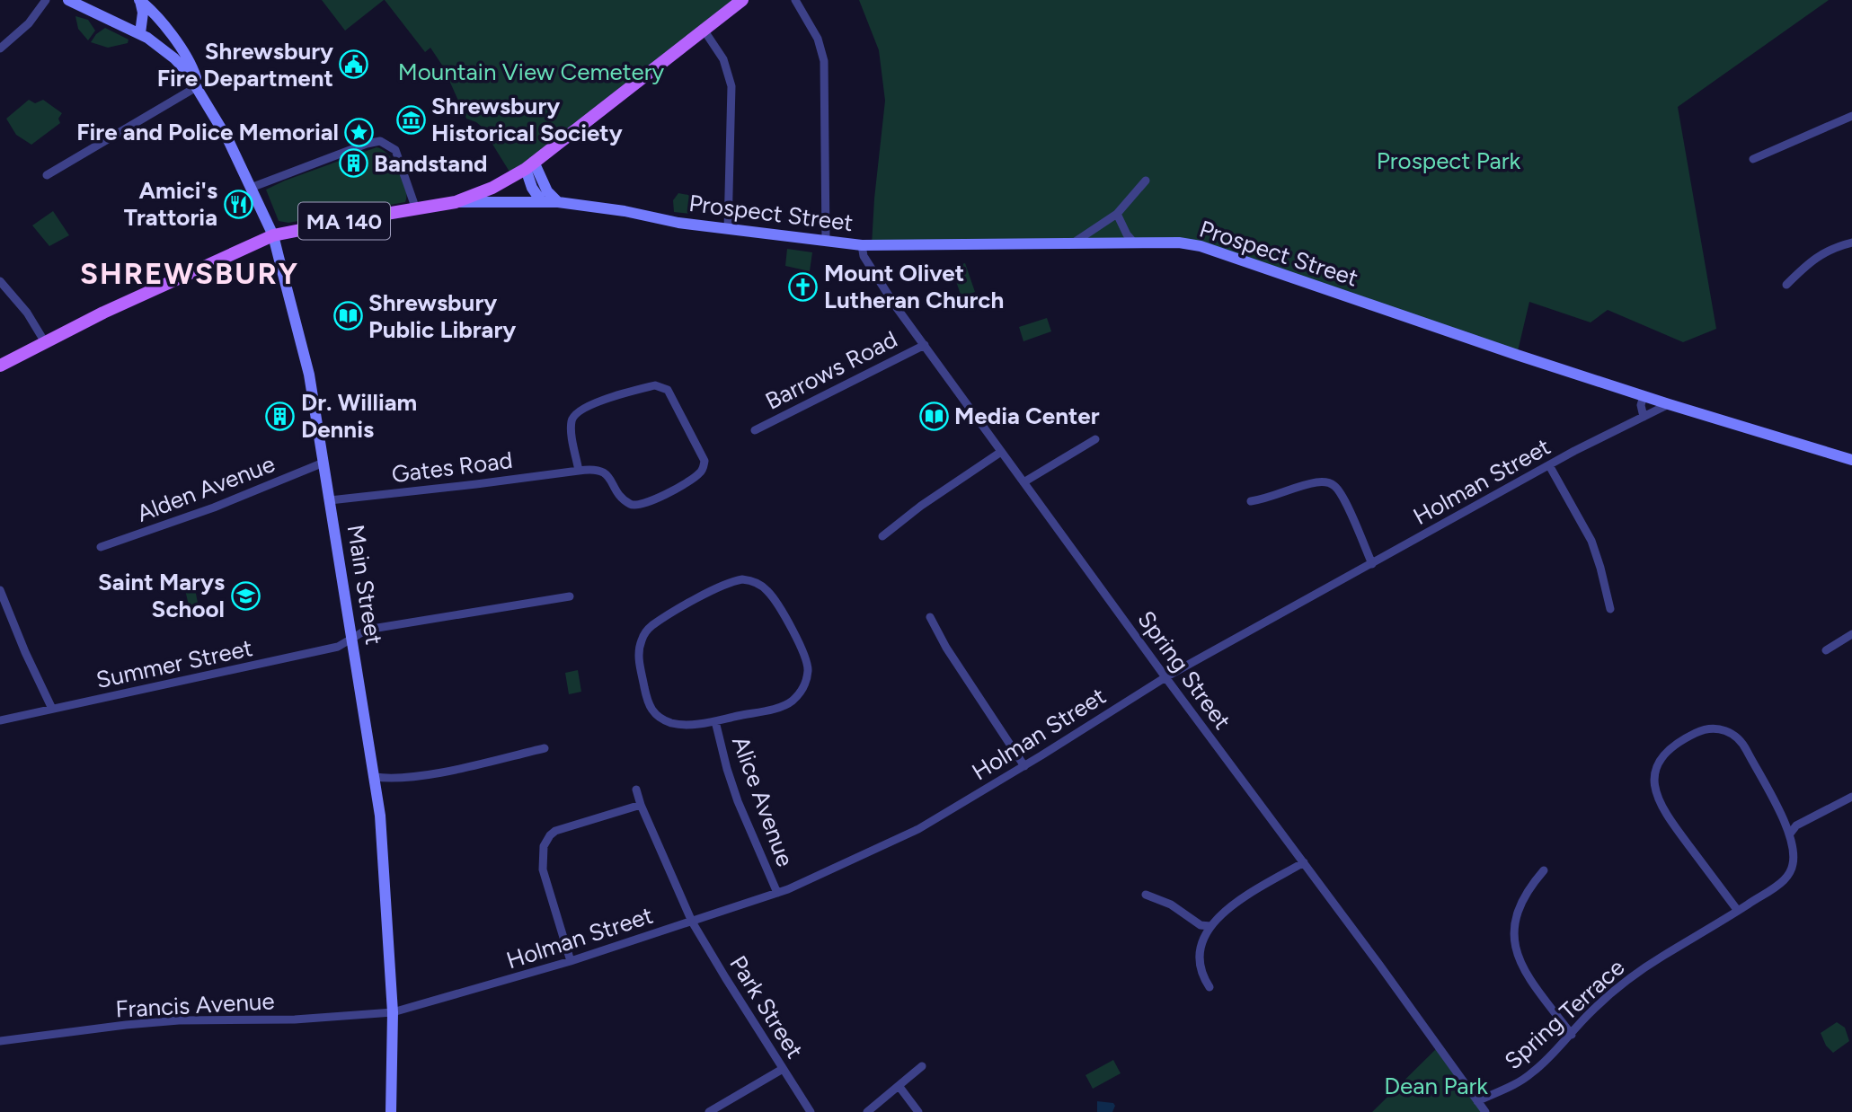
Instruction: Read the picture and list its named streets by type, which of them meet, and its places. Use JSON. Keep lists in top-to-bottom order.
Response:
{
  "streets": {
    "main road": ["MA 140"],
    "street": [
      "Prospect Street",
      "Barrows Road",
      "Gates Road",
      "Holman Street",
      "Alden Avenue",
      "Main Street",
      "Summer Street",
      "Spring Street",
      "Alice Avenue",
      "Francis Avenue",
      "Park Street",
      "Spring Terrace"
    ]
  },
  "crossings": [
    ["Prospect Street", "MA 140"],
    ["Prospect Street", "Holman Street"],
    ["Prospect Street", "Spring Street"],
    ["MA 140", "Main Street"],
    ["Barrows Road", "Spring Street"],
    ["Gates Road", "Main Street"],
    ["Holman Street", "Main Street"],
    ["Holman Street", "Spring Street"],
    ["Holman Street", "Alice Avenue"],
    ["Holman Street", "Francis Avenue"],
    ["Holman Street", "Park Street"],
    ["Alden Avenue", "Main Street"],
    ["Main Street", "Summer Street"],
    ["Main Street", "Francis Avenue"],
    ["Spring Street", "Spring Terrace"]
  ],
  "districts": ["SHREWSBURY"],
  "parks": ["Mountain View Cemetery", "Prospect Park", "Dean Park"],
  "places": {
    "public building": ["Shrewsbury Fire Department"],
    "museum": ["Shrewsbury Historical Society"],
    "place": ["Fire and Police Memorial"],
    "building": ["Bandstand", "Dr. William Dennis"],
    "restaurant": ["Amici's Trattoria"],
    "church": ["Mount Olivet Lutheran Church"],
    "library": ["Shrewsbury Public Library", "Media Center"],
    "school or university": ["Saint Marys School"]
  }
}
